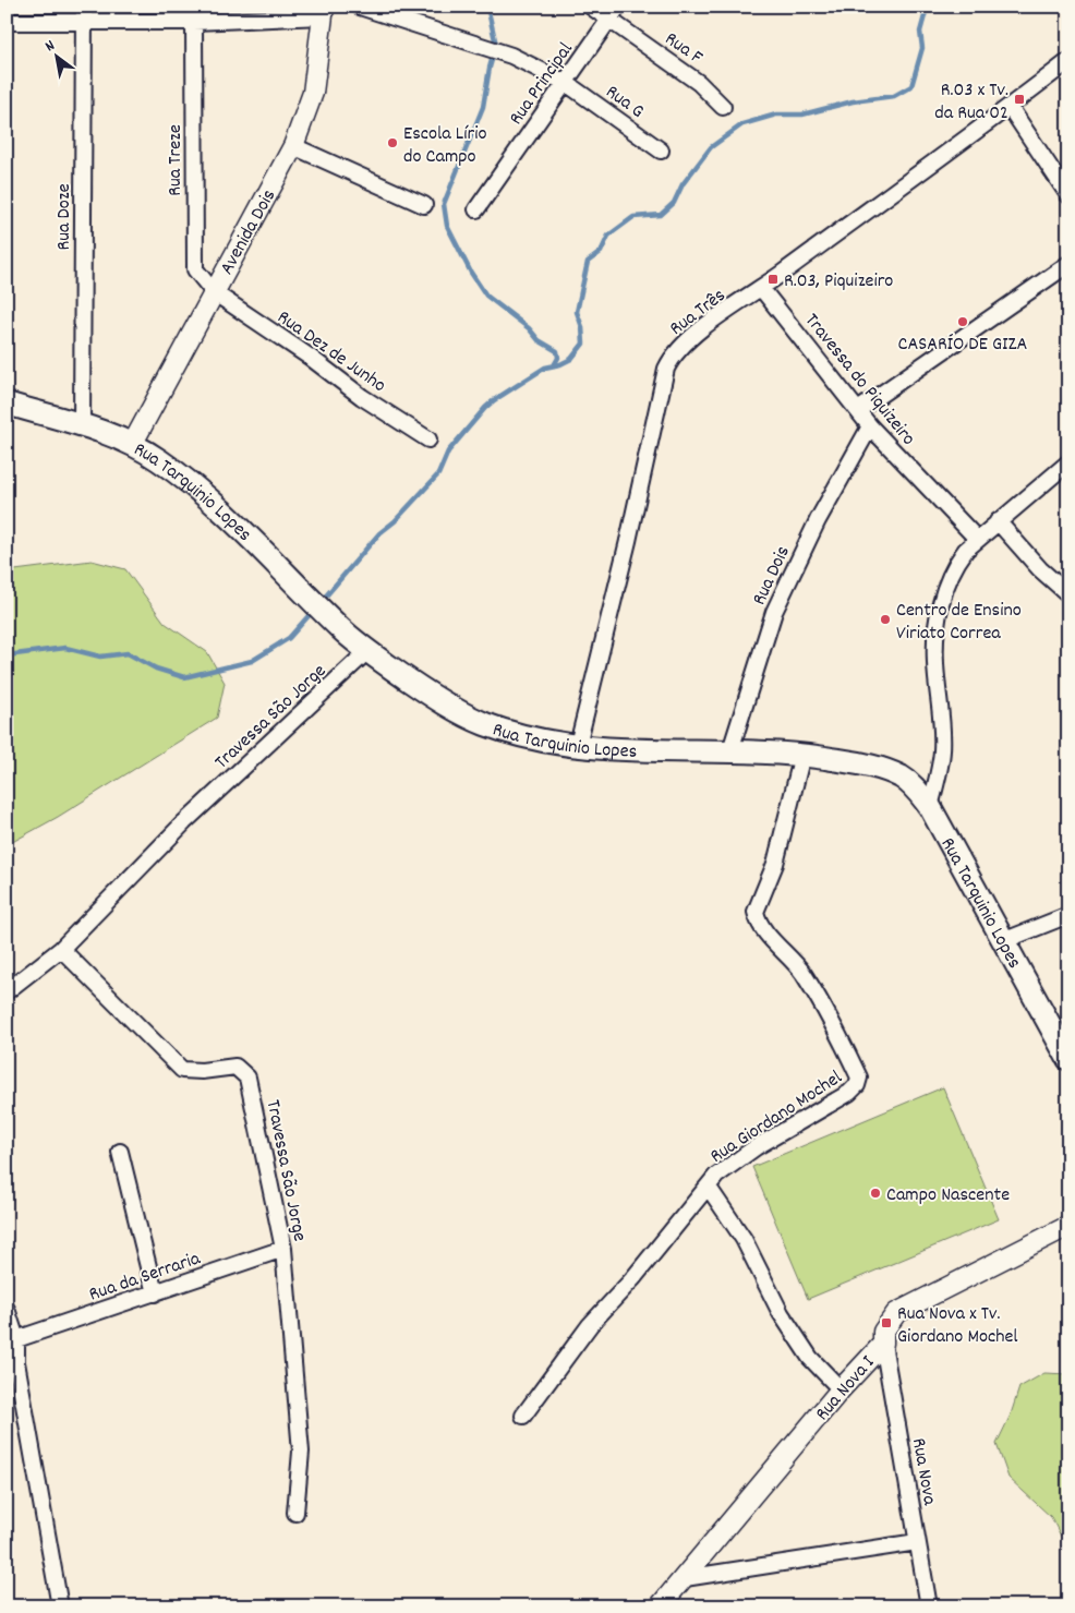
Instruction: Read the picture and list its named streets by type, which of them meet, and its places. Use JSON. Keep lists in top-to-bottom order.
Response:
{
  "streets": {
    "main road": ["Rua Tarquinio Lopes"],
    "street": [
      "Rua F",
      "Rua Principal",
      "Rua G",
      "Rua Treze",
      "Rua Doze",
      "Avenida Dois",
      "Rua Três",
      "Rua Dez de Junho",
      "Travessa do Piquizeiro",
      "Rua Dois",
      "Travessa São Jorge",
      "Rua Giordano Mochel",
      "Rua da Serraria",
      "Rua Nova I",
      "Rua Nova"
    ]
  },
  "crossings": [
    ["Rua F", "Rua Principal"],
    ["Rua Principal", "Rua G"],
    ["Rua Treze", "Avenida Dois"],
    ["Rua Treze", "Rua Dez de Junho"],
    ["Rua Doze", "Rua Tarquinio Lopes"],
    ["Avenida Dois", "Rua Dez de Junho"],
    ["Avenida Dois", "Rua Tarquinio Lopes"],
    ["Rua Três", "Travessa do Piquizeiro"],
    ["Rua Três", "Rua Tarquinio Lopes"],
    ["Travessa do Piquizeiro", "Rua Dois"],
    ["Rua Tarquinio Lopes", "Rua Dois"],
    ["Rua Tarquinio Lopes", "Travessa São Jorge"],
    ["Rua Tarquinio Lopes", "Rua Giordano Mochel"],
    ["Travessa São Jorge", "Rua da Serraria"],
    ["Rua Nova I", "Rua Nova"]
  ],
  "places": {
    "transit": ["R.03 x Tv. da Rua 02", "R.03, Piquizeiro", "Rua Nova x Tv. Giordano Mochel"],
    "other": [
      "Escola Lírio do Campo",
      "CASARÍO DE GIZA",
      "Centro de Ensino Viriato Correa",
      "Campo Nascente"
    ]
  },
  "north": "top left"
}
